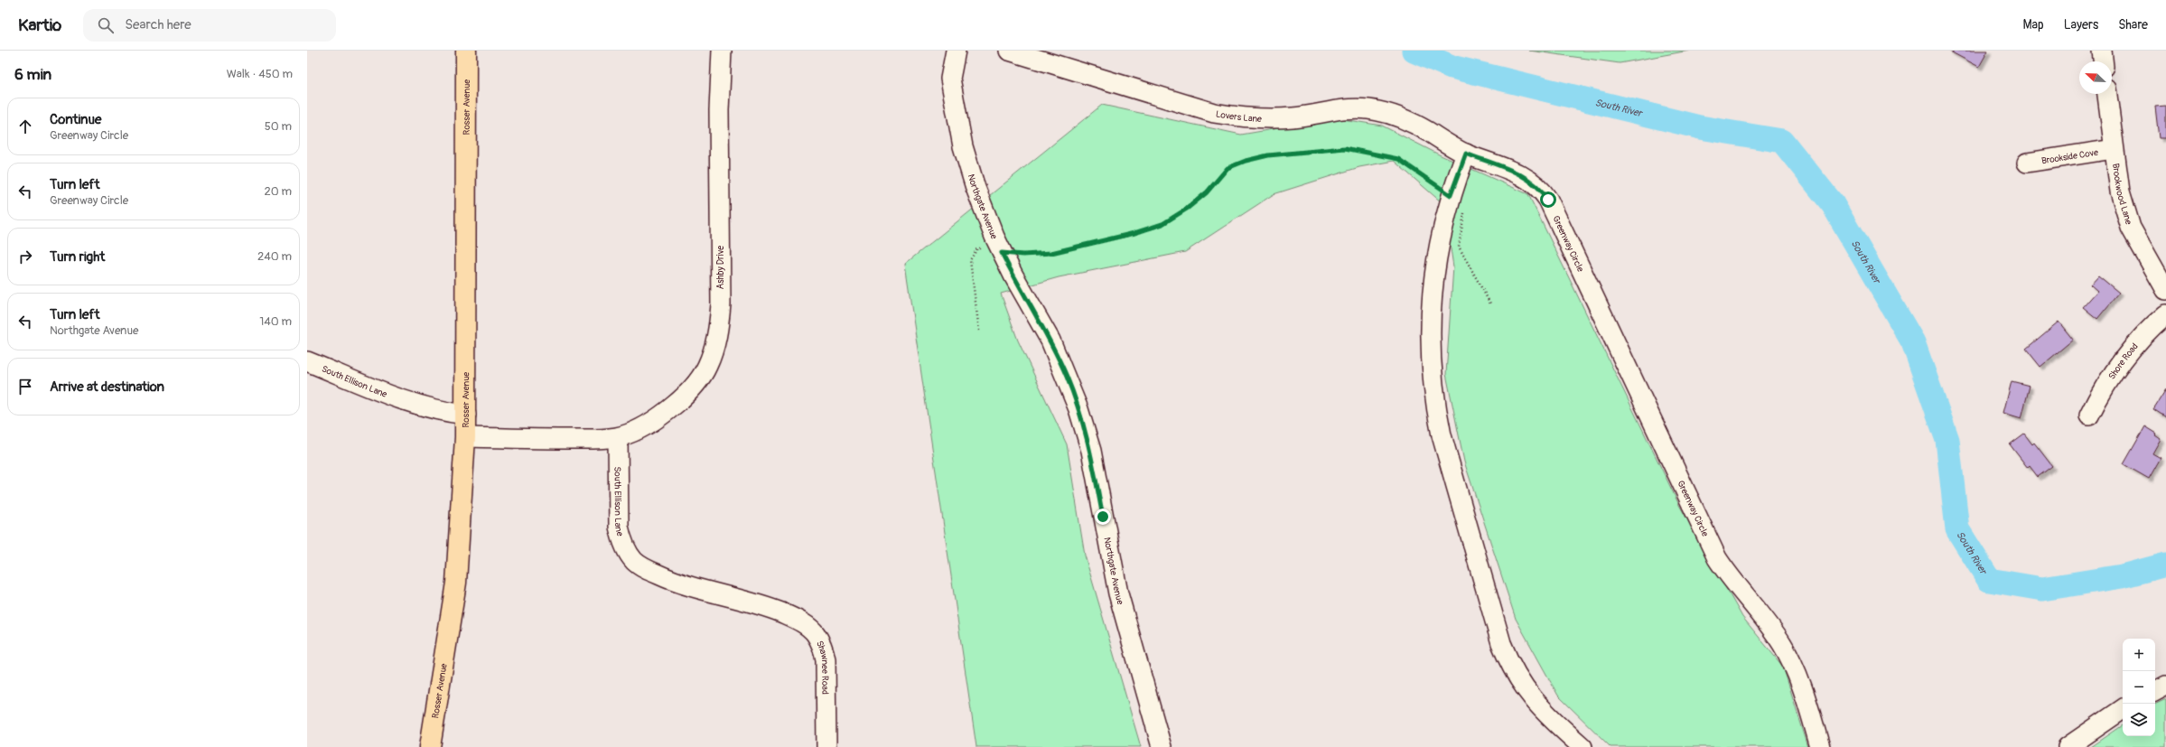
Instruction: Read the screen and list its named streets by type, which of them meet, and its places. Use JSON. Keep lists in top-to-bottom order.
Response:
{
  "streets": {
    "main road": ["Rosser Avenue"],
    "street": [
      "Lovers Lane",
      "Brookside Cove",
      "Brookwood Lane",
      "Northgate Avenue",
      "Greenway Circle",
      "Ashby Drive",
      "Shore Road",
      "South Ellison Lane",
      "Shawnee Road"
    ]
  },
  "crossings": [
    ["Rosser Avenue", "South Ellison Lane"],
    ["Lovers Lane", "Greenway Circle"],
    ["Brookside Cove", "Brookwood Lane"],
    ["Ashby Drive", "South Ellison Lane"],
    ["South Ellison Lane", "Shawnee Road"]
  ],
  "water": ["South River"],
  "north": "top left",
  "page": {
    "header": "Kartio",
    "search": "Search here",
    "nav": ["Map", "Layers", "Share"],
    "heading": ["6 min", "Walk · 450 m"],
    "list": [
      ["Continue", "Greenway Circle", "50 m"],
      ["Turn left", "Greenway Circle", "20 m"],
      ["Turn right", "240 m"],
      ["Turn left", "Northgate Avenue", "140 m"],
      "Arrive at destination"
    ],
    "map_buttons": ["+", "−"]
  }
}
